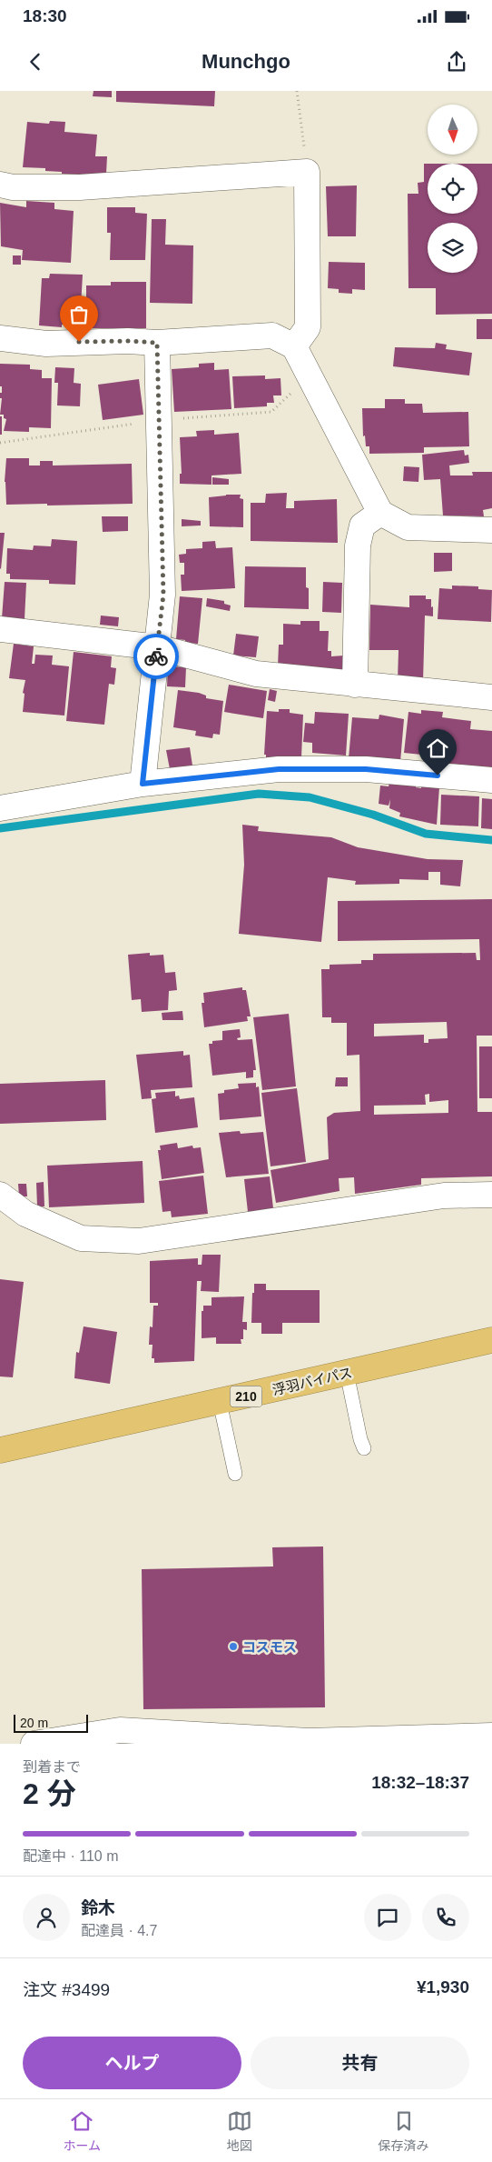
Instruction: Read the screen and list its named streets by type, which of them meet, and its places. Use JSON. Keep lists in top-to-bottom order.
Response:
{
  "streets": {
    "highway": ["浮羽バイパス", "210"]
  },
  "places": ["コスモス"],
  "scale_bar": "20 m",
  "north": "bottom",
  "page": {
    "status": "18:30",
    "header": "Munchgo",
    "scale": "20 m",
    "heading": ["2 分", "到着まで", "18:32–18:37"],
    "panel": [
      "鈴木",
      "配達員 · 4.7",
      "注文 #3499",
      "¥1,930"
    ],
    "bar": "配達中 · 110 m",
    "buttons": ["ヘルプ", "共有"],
    "tabs": ["ホーム", "地図", "保存済み"]
  }
}
